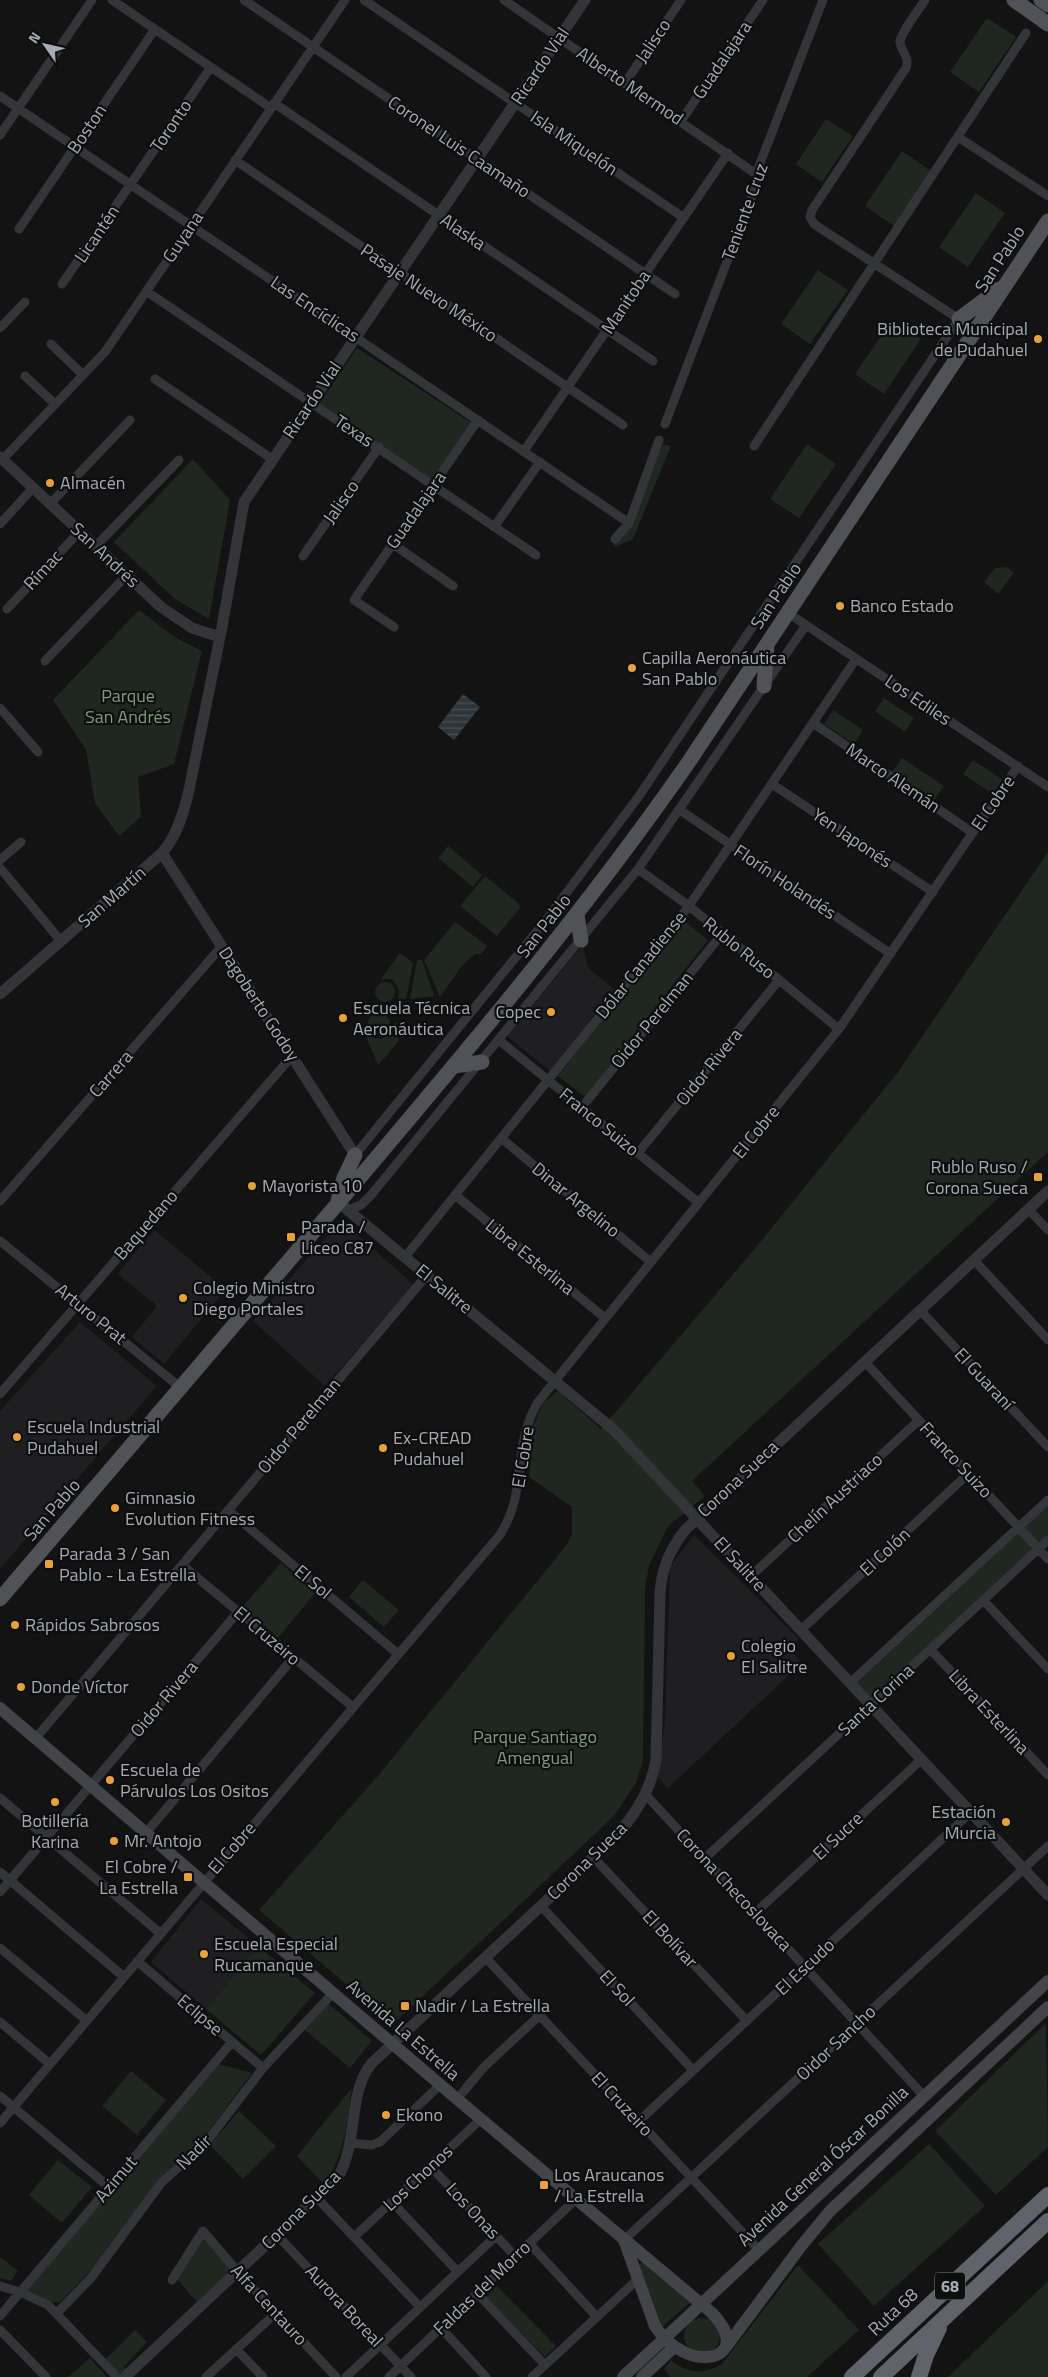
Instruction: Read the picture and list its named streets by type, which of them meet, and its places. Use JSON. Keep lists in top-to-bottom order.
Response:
{
  "streets": {
    "highway": ["68", "Ruta 68"],
    "main road": ["San Pablo", "Avenida La Estrella", "Avenida General Óscar Bonilla"],
    "street": [
      "Jalisco",
      "Guadalajara",
      "Ricardo Vial",
      "Alberto Mermod",
      "Toronto",
      "Boston",
      "Isla Miquelón",
      "Coronel Luis Caamaño",
      "Teniente Cruz",
      "Alaska",
      "Licantén",
      "Guyana",
      "Pasaje Nuevo México",
      "Manitoba",
      "Las Encíclicas",
      "Texas",
      "San Andrés",
      "Rímac",
      "Los Ediles",
      "Marco Alemán",
      "El Cobre",
      "Yen Japonés",
      "Florín Holandés",
      "San Martín",
      "Rublo Ruso",
      "Dólar Canadiense",
      "Dagoberto Godoy",
      "Oidor Perelman",
      "Oidor Rivera",
      "Carrera",
      "Franco Suizo",
      "Dinar Argelino",
      "Baquedano",
      "Libra Esterlina",
      "El Salitre",
      "Arturo Prat",
      "El Guaraní",
      "Corona Sueca",
      "Chelín Austriaco",
      "El Colón",
      "El Sol",
      "El Cruzeiro",
      "Santa Corina",
      "El Sucre",
      "Corona Checoslovaca",
      "El Bolívar",
      "El Escudo",
      "Eclipse",
      "Oidor Sancho",
      "Nadir",
      "Los Chonos",
      "Azimut",
      "Los Onas",
      "Faldas del Morro",
      "Alfa Centauro",
      "Aurora Boreal"
    ]
  },
  "crossings": [
    ["Jalisco", "Alberto Mermod"],
    ["Jalisco", "Texas"],
    ["Guadalajara", "Alberto Mermod"],
    ["Guadalajara", "Las Encíclicas"],
    ["Guadalajara", "Texas"],
    ["Ricardo Vial", "Alberto Mermod"],
    ["Ricardo Vial", "Isla Miquelón"],
    ["Ricardo Vial", "Coronel Luis Caamaño"],
    ["Ricardo Vial", "Alaska"],
    ["Ricardo Vial", "Pasaje Nuevo México"],
    ["Ricardo Vial", "Las Encíclicas"],
    ["Ricardo Vial", "Texas"],
    ["Ricardo Vial", "San Andrés"],
    ["Ricardo Vial", "San Martín"],
    ["Ricardo Vial", "Dagoberto Godoy"],
    ["Alberto Mermod", "Teniente Cruz"],
    ["Alberto Mermod", "Manitoba"],
    ["Toronto", "Alaska"],
    ["Toronto", "Licantén"],
    ["Toronto", "Las Encíclicas"],
    ["Boston", "Alaska"],
    ["Boston", "Las Encíclicas"],
    ["Isla Miquelón", "Manitoba"],
    ["Coronel Luis Caamaño", "Guyana"],
    ["Coronel Luis Caamaño", "Manitoba"],
    ["Alaska", "Guyana"],
    ["Alaska", "Manitoba"],
    ["Licantén", "Las Encíclicas"],
    ["Guyana", "Pasaje Nuevo México"],
    ["Guyana", "Las Encíclicas"],
    ["Guyana", "Texas"],
    ["Guyana", "San Andrés"],
    ["San Pablo", "Los Ediles"],
    ["San Pablo", "Florín Holandés"],
    ["San Pablo", "Rublo Ruso"],
    ["San Pablo", "Dagoberto Godoy"],
    ["San Pablo", "Franco Suizo"],
    ["San Pablo", "El Salitre"],
    ["San Pablo", "Arturo Prat"],
    ["Pasaje Nuevo México", "Manitoba"],
    ["Manitoba", "Las Encíclicas"],
    ["San Andrés", "Rímac"],
    ["Los Ediles", "El Cobre"],
    ["Los Ediles", "Dólar Canadiense"],
    ["Marco Alemán", "El Cobre"],
    ["Marco Alemán", "Dólar Canadiense"],
    ["El Cobre", "Yen Japonés"],
    ["El Cobre", "Florín Holandés"],
    ["El Cobre", "Rublo Ruso"],
    ["El Cobre", "Franco Suizo"],
    ["El Cobre", "Dinar Argelino"],
    ["El Cobre", "Libra Esterlina"],
    ["El Cobre", "El Salitre"],
    ["El Cobre", "El Sol"],
    ["El Cobre", "El Cruzeiro"],
    ["El Cobre", "Eclipse"],
    ["El Cobre", "Avenida La Estrella"],
    ["Yen Japonés", "Dólar Canadiense"],
    ["Florín Holandés", "Dólar Canadiense"],
    ["San Martín", "Dagoberto Godoy"],
    ["Rublo Ruso", "Dólar Canadiense"],
    ["Rublo Ruso", "Oidor Perelman"],
    ["Rublo Ruso", "Oidor Rivera"],
    ["Dólar Canadiense", "Franco Suizo"],
    ["Dólar Canadiense", "Dinar Argelino"],
    ["Dólar Canadiense", "Libra Esterlina"],
    ["Dólar Canadiense", "El Salitre"],
    ["Dagoberto Godoy", "Carrera"],
    ["Dagoberto Godoy", "Baquedano"],
    ["Oidor Perelman", "Franco Suizo"],
    ["Oidor Perelman", "El Salitre"],
    ["Oidor Perelman", "El Sol"],
    ["Oidor Perelman", "El Cruzeiro"],
    ["Oidor Perelman", "Avenida La Estrella"],
    ["Oidor Rivera", "Franco Suizo"],
    ["Oidor Rivera", "El Cruzeiro"],
    ["Oidor Rivera", "Avenida La Estrella"],
    ["Franco Suizo", "Corona Sueca"],
    ["Franco Suizo", "Chelín Austriaco"],
    ["Franco Suizo", "El Colón"],
    ["Franco Suizo", "Santa Corina"],
    ["Baquedano", "Arturo Prat"],
    ["Libra Esterlina", "Santa Corina"],
    ["El Salitre", "Corona Sueca"],
    ["El Salitre", "Chelín Austriaco"],
    ["El Salitre", "El Colón"],
    ["El Salitre", "Santa Corina"],
    ["El Salitre", "El Sucre"],
    ["El Salitre", "El Escudo"],
    ["El Salitre", "Oidor Sancho"],
    ["El Guaraní", "Corona Sueca"],
    ["Corona Sueca", "El Sol"],
    ["Corona Sueca", "El Cruzeiro"],
    ["Corona Sueca", "Corona Checoslovaca"],
    ["Corona Sueca", "El Bolívar"],
    ["Corona Sueca", "Avenida La Estrella"],
    ["Corona Sueca", "Alfa Centauro"],
    ["Corona Sueca", "Aurora Boreal"],
    ["El Sol", "El Escudo"],
    ["El Cruzeiro", "El Escudo"],
    ["El Cruzeiro", "Oidor Sancho"],
    ["El Cruzeiro", "Avenida General Óscar Bonilla"],
    ["Santa Corina", "Corona Checoslovaca"],
    ["El Sucre", "Corona Checoslovaca"],
    ["Corona Checoslovaca", "El Escudo"],
    ["Corona Checoslovaca", "Oidor Sancho"],
    ["Corona Checoslovaca", "Avenida General Óscar Bonilla"],
    ["El Bolívar", "El Escudo"],
    ["Eclipse", "Nadir"],
    ["Eclipse", "Azimut"],
    ["Avenida La Estrella", "Oidor Sancho"],
    ["Avenida La Estrella", "Nadir"],
    ["Avenida La Estrella", "Avenida General Óscar Bonilla"],
    ["Avenida La Estrella", "Los Chonos"],
    ["Avenida La Estrella", "Faldas del Morro"],
    ["Los Chonos", "Los Onas"],
    ["Los Onas", "Faldas del Morro"],
    ["Faldas del Morro", "Aurora Boreal"]
  ],
  "parks": ["Parque San Andrés", "Parque Santiago Amengual"],
  "places": {
    "other": [
      "Biblioteca Municipal de Pudahuel",
      "Almacén",
      "Banco Estado",
      "Capilla Aeronáutica San Pablo",
      "Copec",
      "Escuela Técnica Aeronáutica",
      "Mayorista 10",
      "Colegio Ministro Diego Portales",
      "Escuela Industrial Pudahuel",
      "Ex-CREAD Pudahuel",
      "Gimnasio Evolution Fitness",
      "Rápidos Sabrosos",
      "Colegio El Salitre",
      "Donde Víctor",
      "Escuela de Párvulos Los Ositos",
      "Botillería Karina",
      "Estación Murcia",
      "Mr. Antojo",
      "Escuela Especial Rucamanque",
      "Ekono"
    ],
    "transit": [
      "Rublo Ruso / Corona Sueca",
      "Parada / Liceo C87",
      "Parada 3 / San Pablo - La Estrella",
      "El Cobre / La Estrella",
      "Nadir / La Estrella",
      "Los Araucanos / La Estrella"
    ]
  },
  "north": "top left"
}
